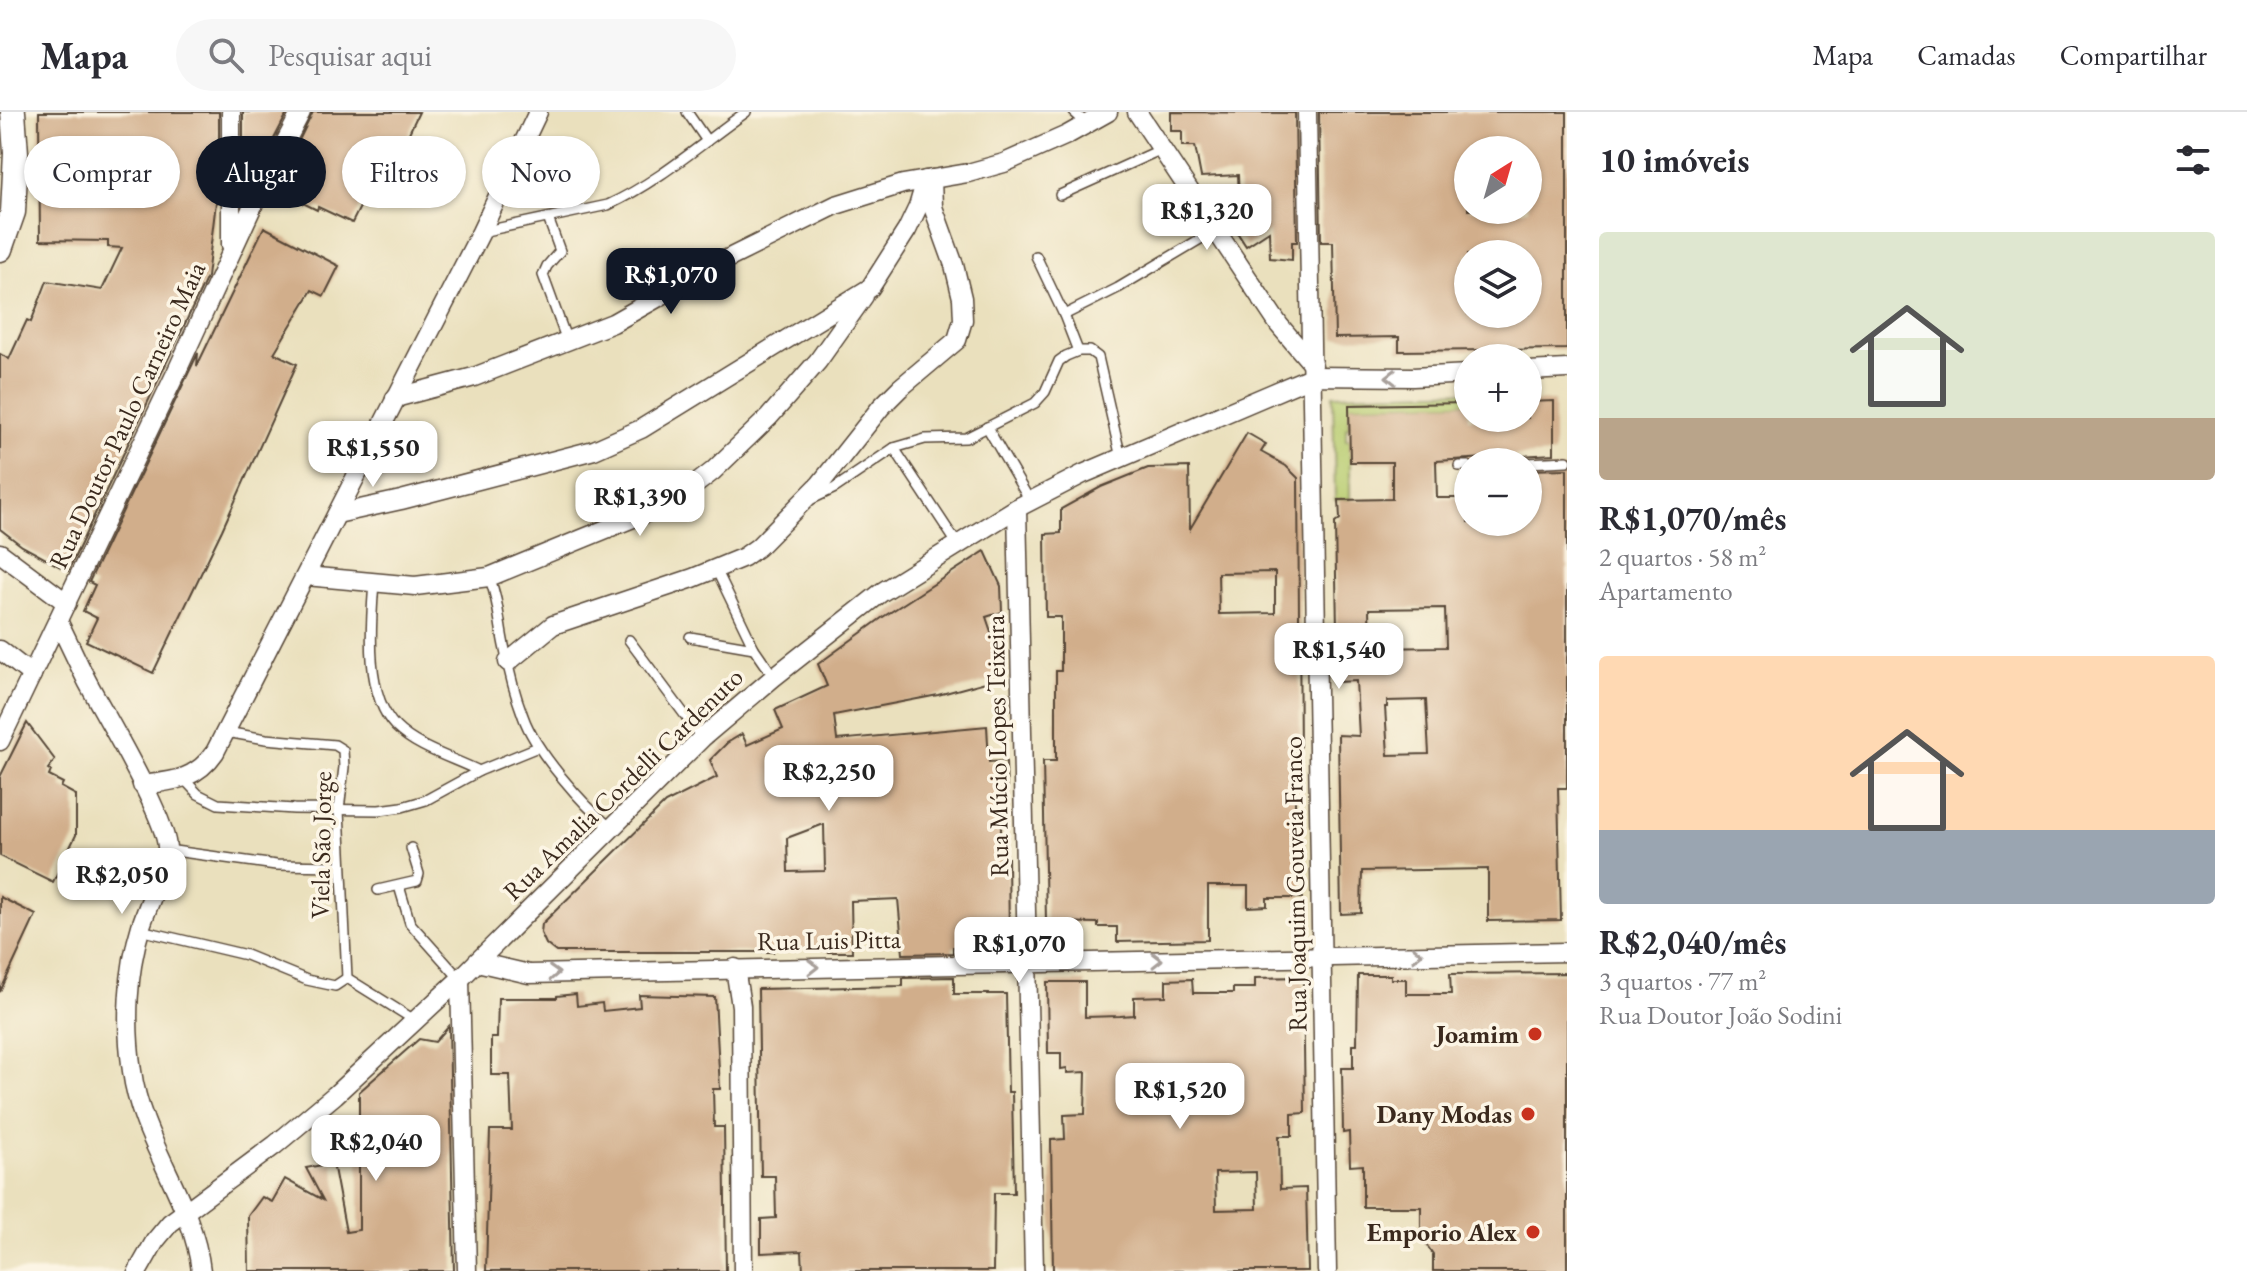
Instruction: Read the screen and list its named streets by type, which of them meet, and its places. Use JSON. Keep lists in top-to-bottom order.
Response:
{
  "streets": {
    "street": [
      "Rua Doutor Paulo Carneiro Maia",
      "Rua Múcio Lopes Teixeira",
      "Rua Amalia Cordelli Cardenuto",
      "Rua Joaquim Gouveia Franco",
      "Rua Luis Pitta"
    ],
    "lane": ["Viela São Jorge"]
  },
  "crossings": [
    ["Rua Múcio Lopes Teixeira", "Rua Amalia Cordelli Cardenuto"],
    ["Rua Múcio Lopes Teixeira", "Rua Luis Pitta"],
    ["Rua Amalia Cordelli Cardenuto", "Rua Joaquim Gouveia Franco"],
    ["Rua Amalia Cordelli Cardenuto", "Rua Luis Pitta"],
    ["Rua Joaquim Gouveia Franco", "Rua Luis Pitta"]
  ],
  "one_way": ["Rua Luis Pitta"],
  "places": ["Joamim", "Dany Modas", "Emporio Alex"],
  "north": "top right",
  "page": {
    "header": "Mapa",
    "search": "Pesquisar aqui",
    "nav": ["Mapa", "Camadas", "Compartilhar"],
    "heading": "10 imóveis",
    "map_buttons": ["+", "−"],
    "chip": [
      "Comprar",
      "Alugar",
      "Filtros",
      "Novo"
    ],
    "price": [
      "R$1,320",
      "R$1,070",
      "R$1,550",
      "R$1,390",
      "R$1,540",
      "R$2,250",
      "R$2,050",
      "R$1,070",
      "R$1,520",
      "R$2,040"
    ],
    "list": [
      {
        "name": "R$1,070/mês",
        "note": "2 quartos · 58 m² · Apartamento"
      },
      {
        "name": "R$2,040/mês",
        "note": "3 quartos · 77 m² · Rua Doutor João Sodini"
      }
    ]
  }
}
